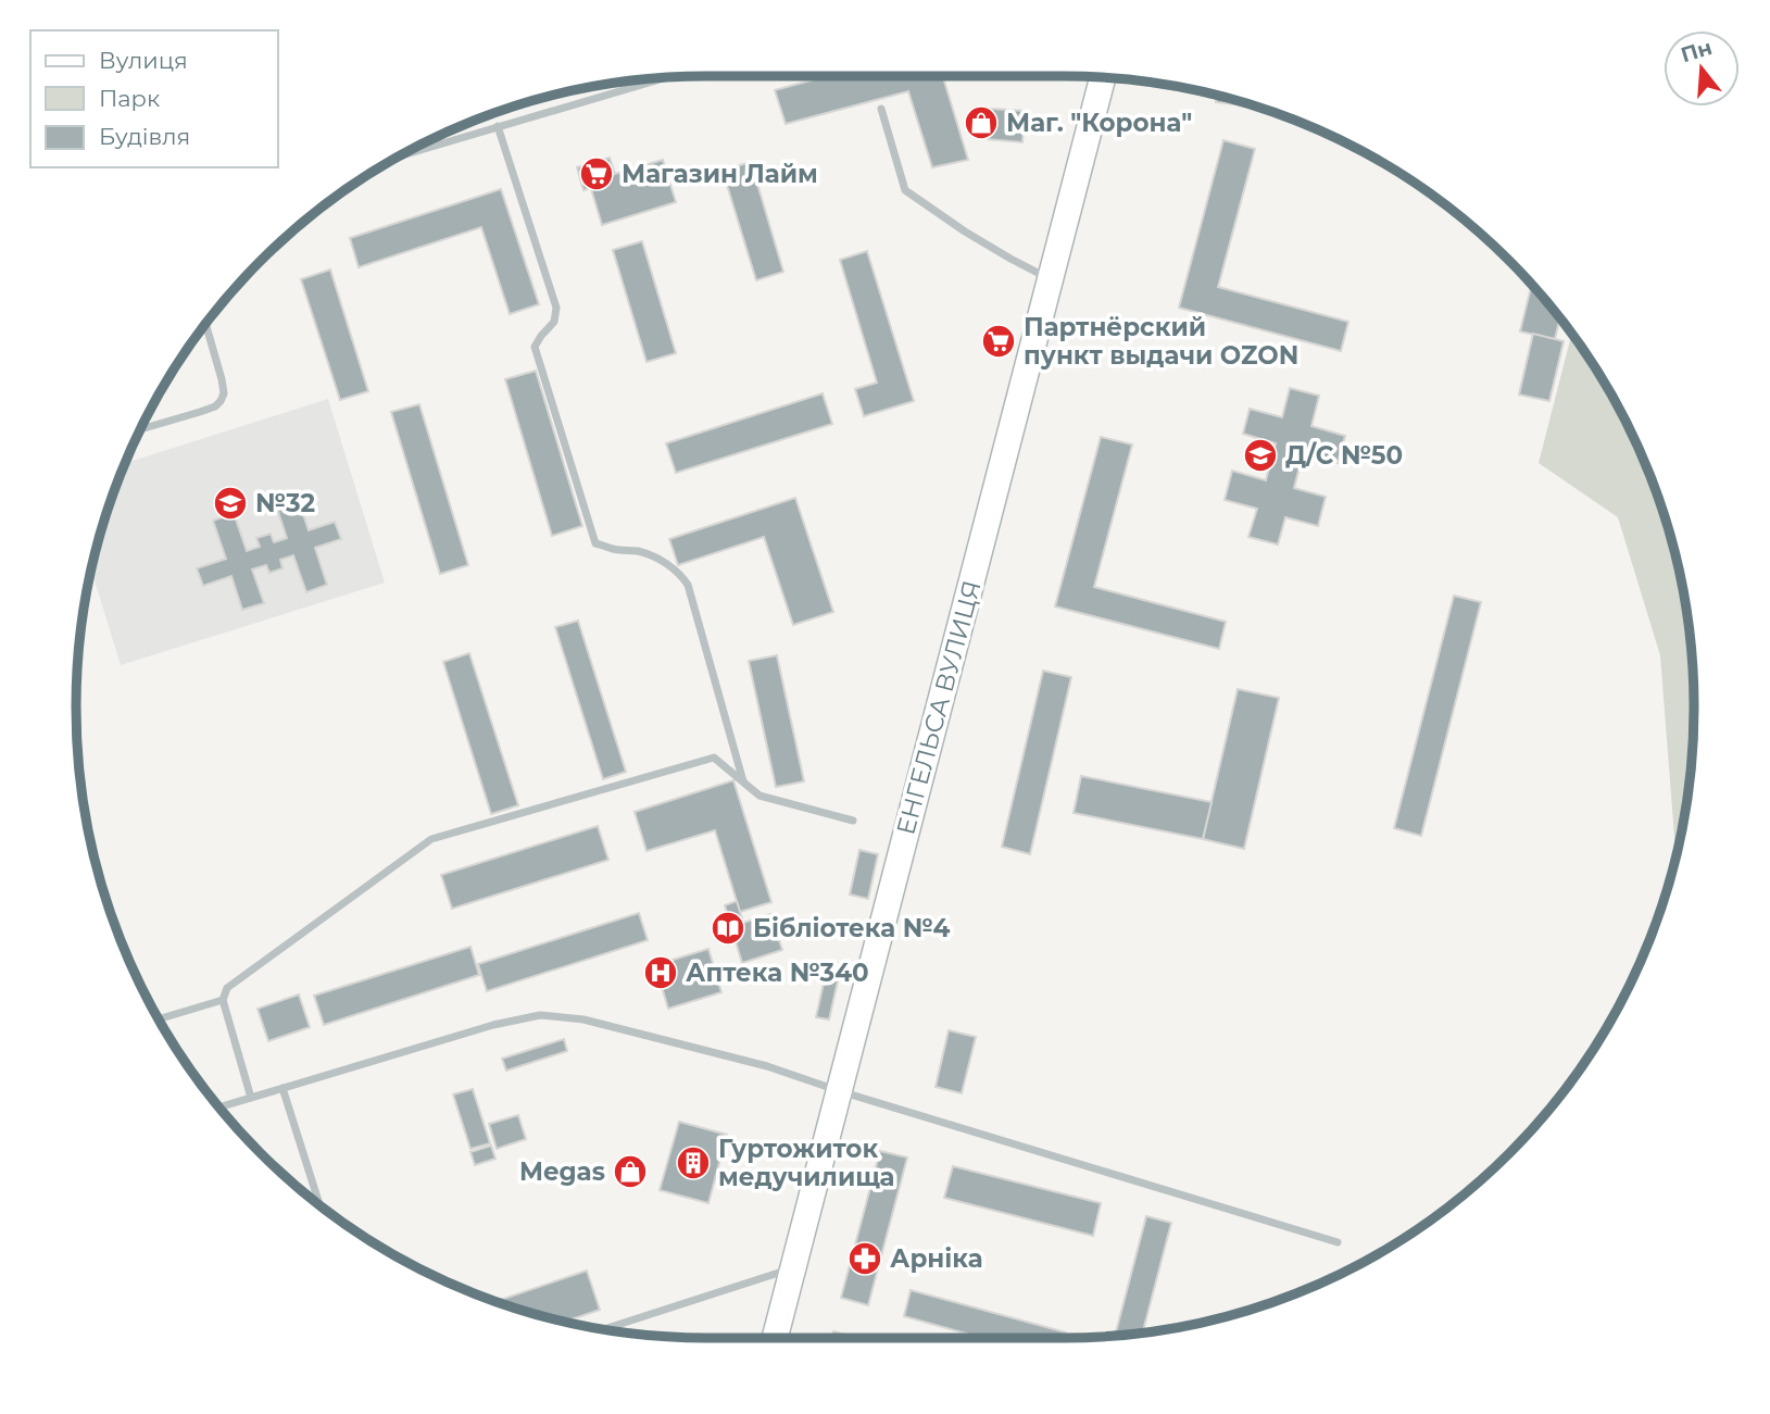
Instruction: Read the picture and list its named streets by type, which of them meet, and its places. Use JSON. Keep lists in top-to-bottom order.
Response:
{
  "streets": {
    "street": ["ЕНГЕЛЬСА ВУЛИЦЯ"]
  },
  "places": {
    "shop": ["Маг. \"Корона\"", "Megas"],
    "supermarket": ["Магазин Лайм", "Партнёрский пункт выдачи OZON"],
    "school or university": ["Д/С №50", "№32"],
    "library": ["Бібліотека №4"],
    "hospital": ["Аптека №340"],
    "building": ["Гуртожиток медучилища"],
    "pharmacy": ["Арніка"]
  },
  "legend": ["Вулиця", "Парк", "Будівля"],
  "north": "top"
}
